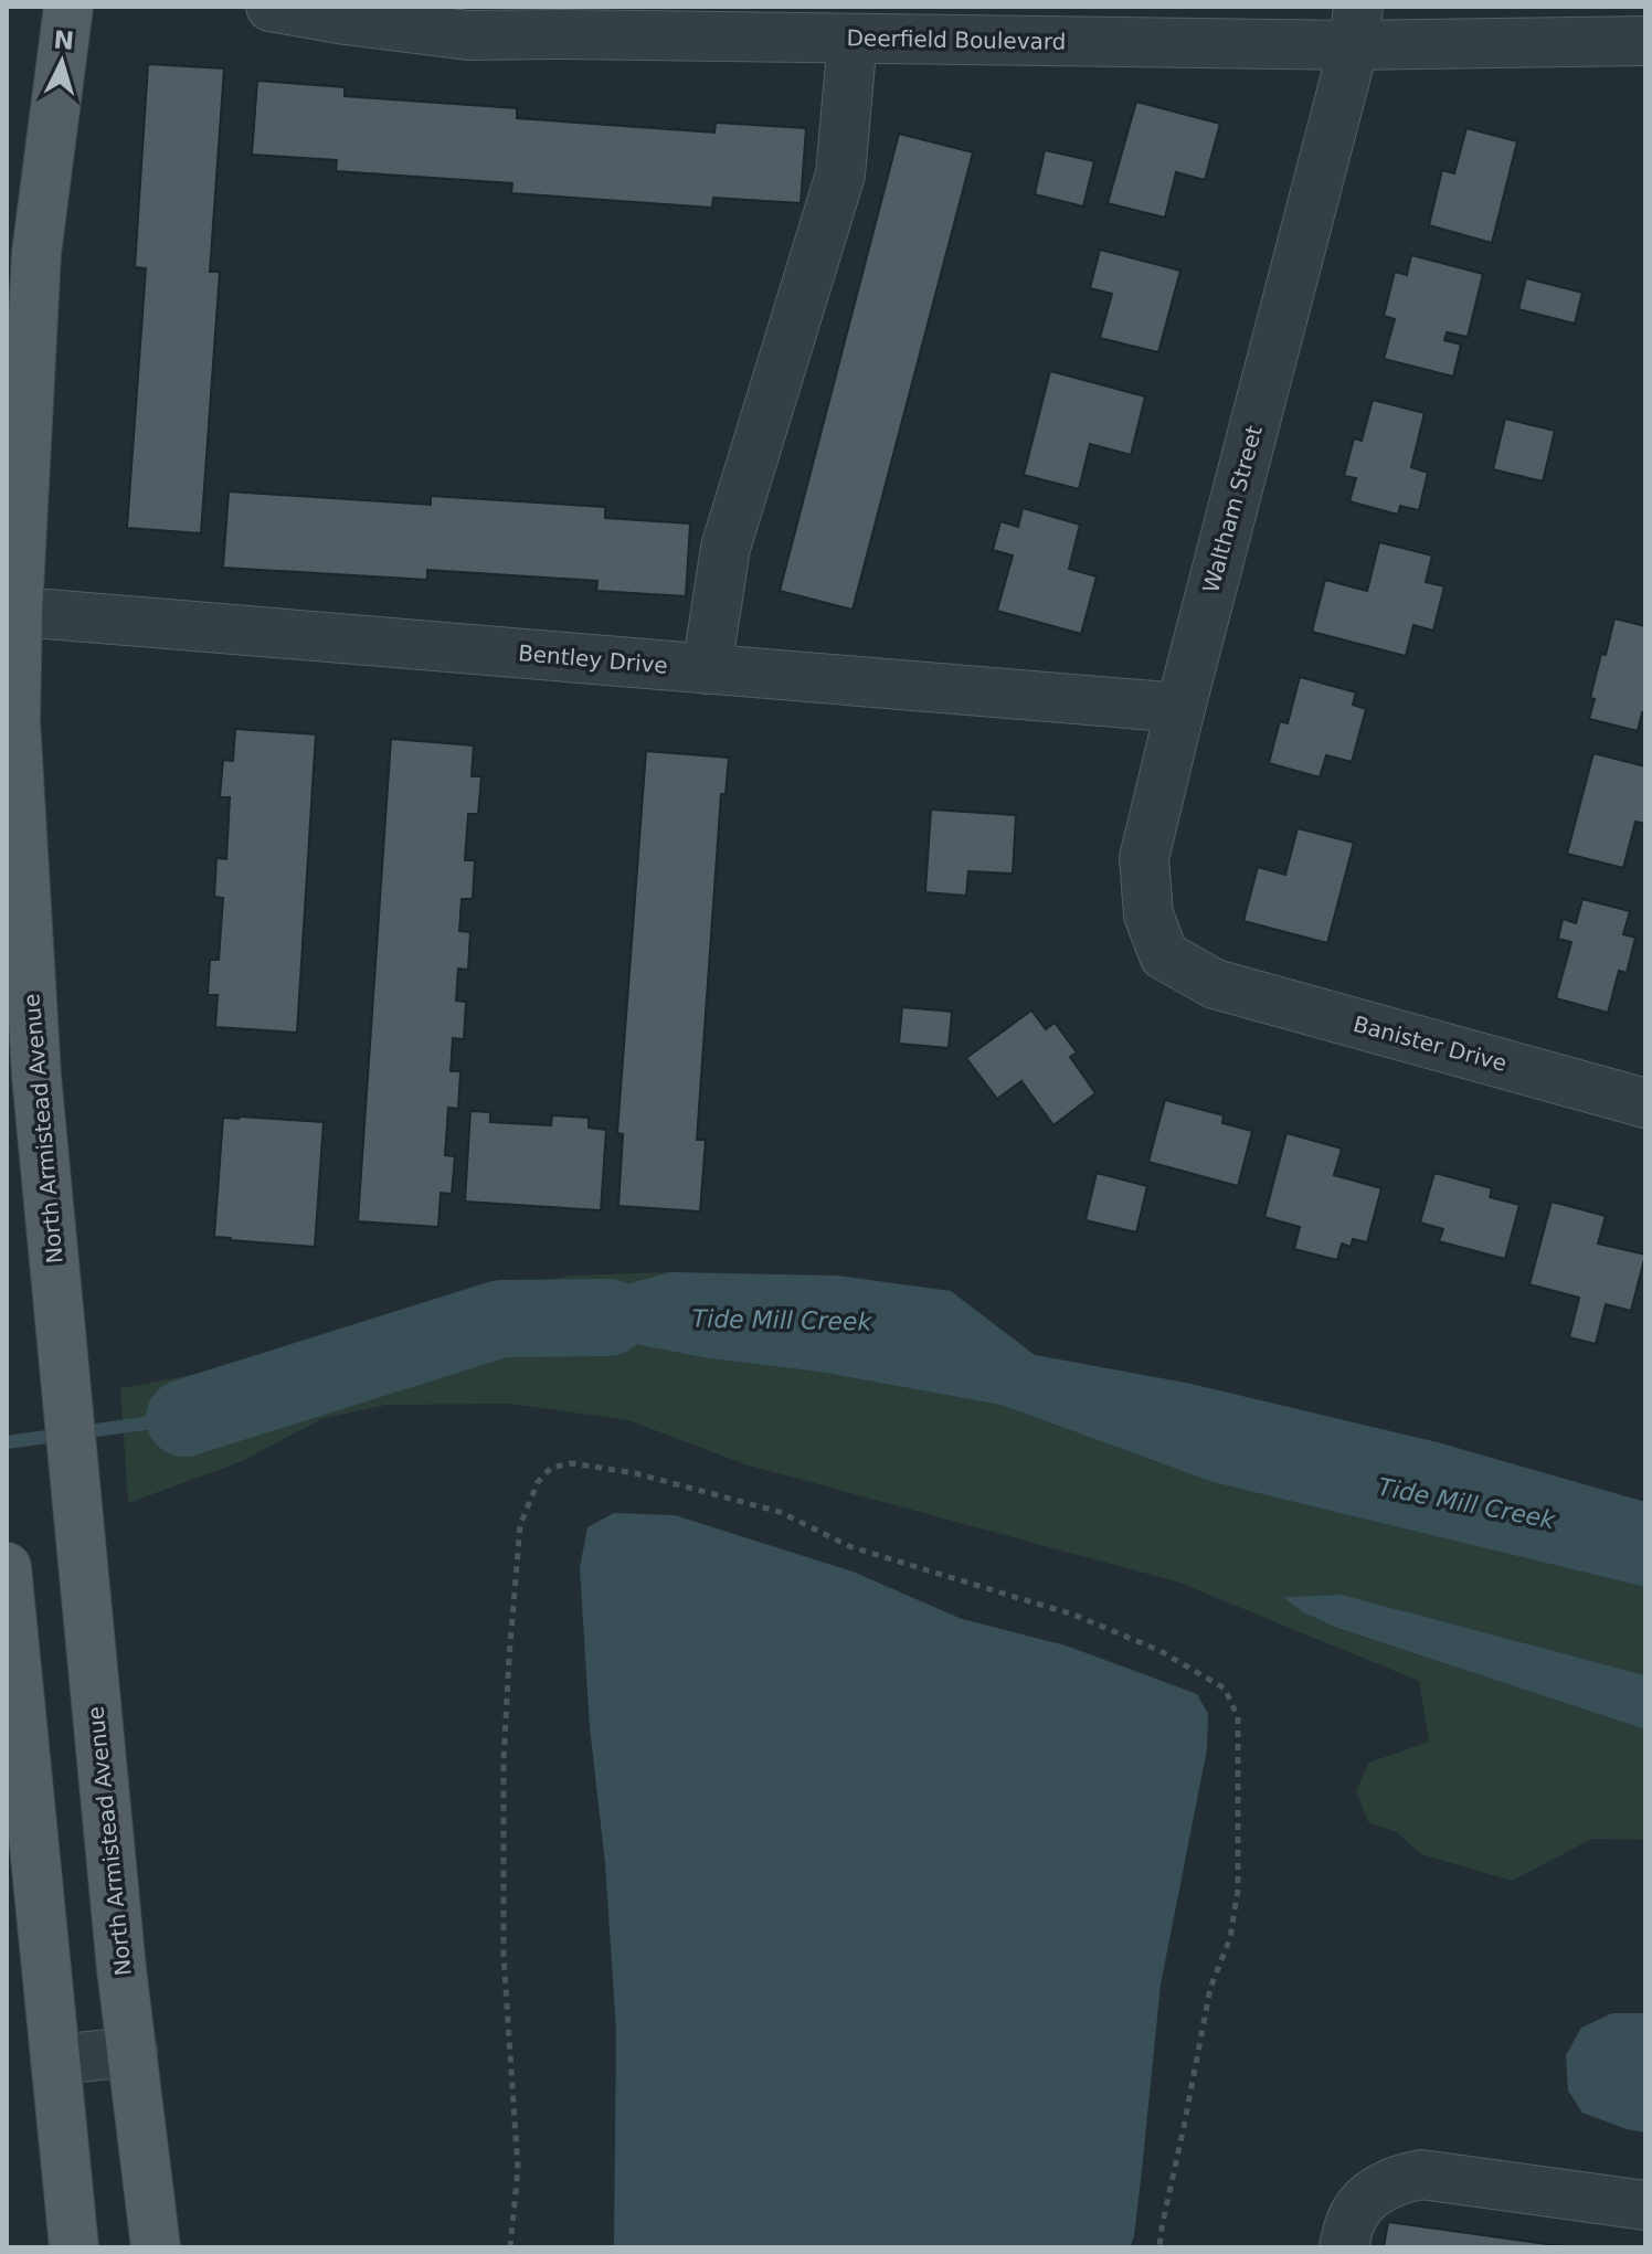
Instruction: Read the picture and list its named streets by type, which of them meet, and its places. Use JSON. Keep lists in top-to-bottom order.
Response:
{
  "streets": {
    "main road": ["North Armistead Avenue"],
    "street": [
      "Deerfield Boulevard",
      "Waltham Street",
      "Bentley Drive",
      "Banister Drive"
    ]
  },
  "crossings": [
    ["Deerfield Boulevard", "Waltham Street"],
    ["Waltham Street", "Bentley Drive"],
    ["Waltham Street", "Banister Drive"],
    ["Bentley Drive", "North Armistead Avenue"]
  ],
  "water": ["Tide Mill Creek"],
  "north": "top"
}
